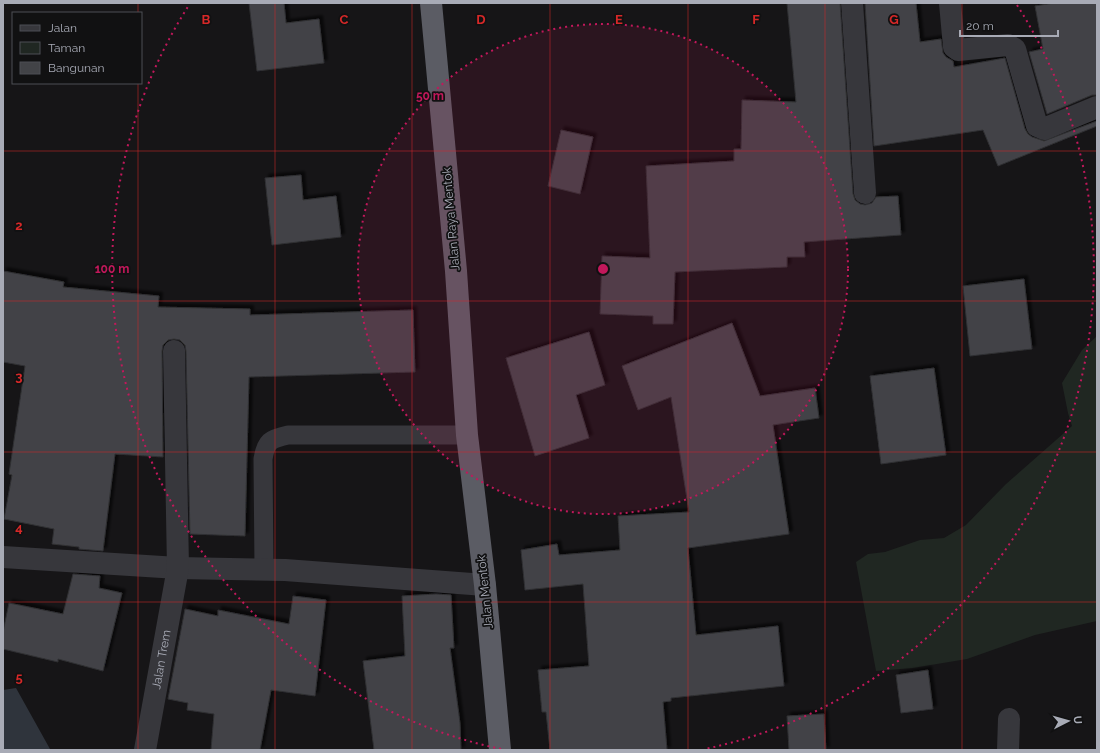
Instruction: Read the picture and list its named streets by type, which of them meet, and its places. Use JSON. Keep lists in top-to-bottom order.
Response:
{
  "streets": {
    "highway": ["Jalan Raya Mentok", "Jalan Mentok"],
    "street": ["Jalan Trem"]
  },
  "crossings": [
    ["Jalan Raya Mentok", "Jalan Mentok"]
  ],
  "legend": ["Jalan", "Taman", "Bangunan"],
  "scale_bar": "20 m",
  "north": "right",
  "grid": {
    "columns": [
      "B",
      "C",
      "D",
      "E",
      "F",
      "G"
    ],
    "rows": [
      "2",
      "3",
      "4",
      "5"
    ]
  },
  "rings": ["50 m", "100 m"]
}
